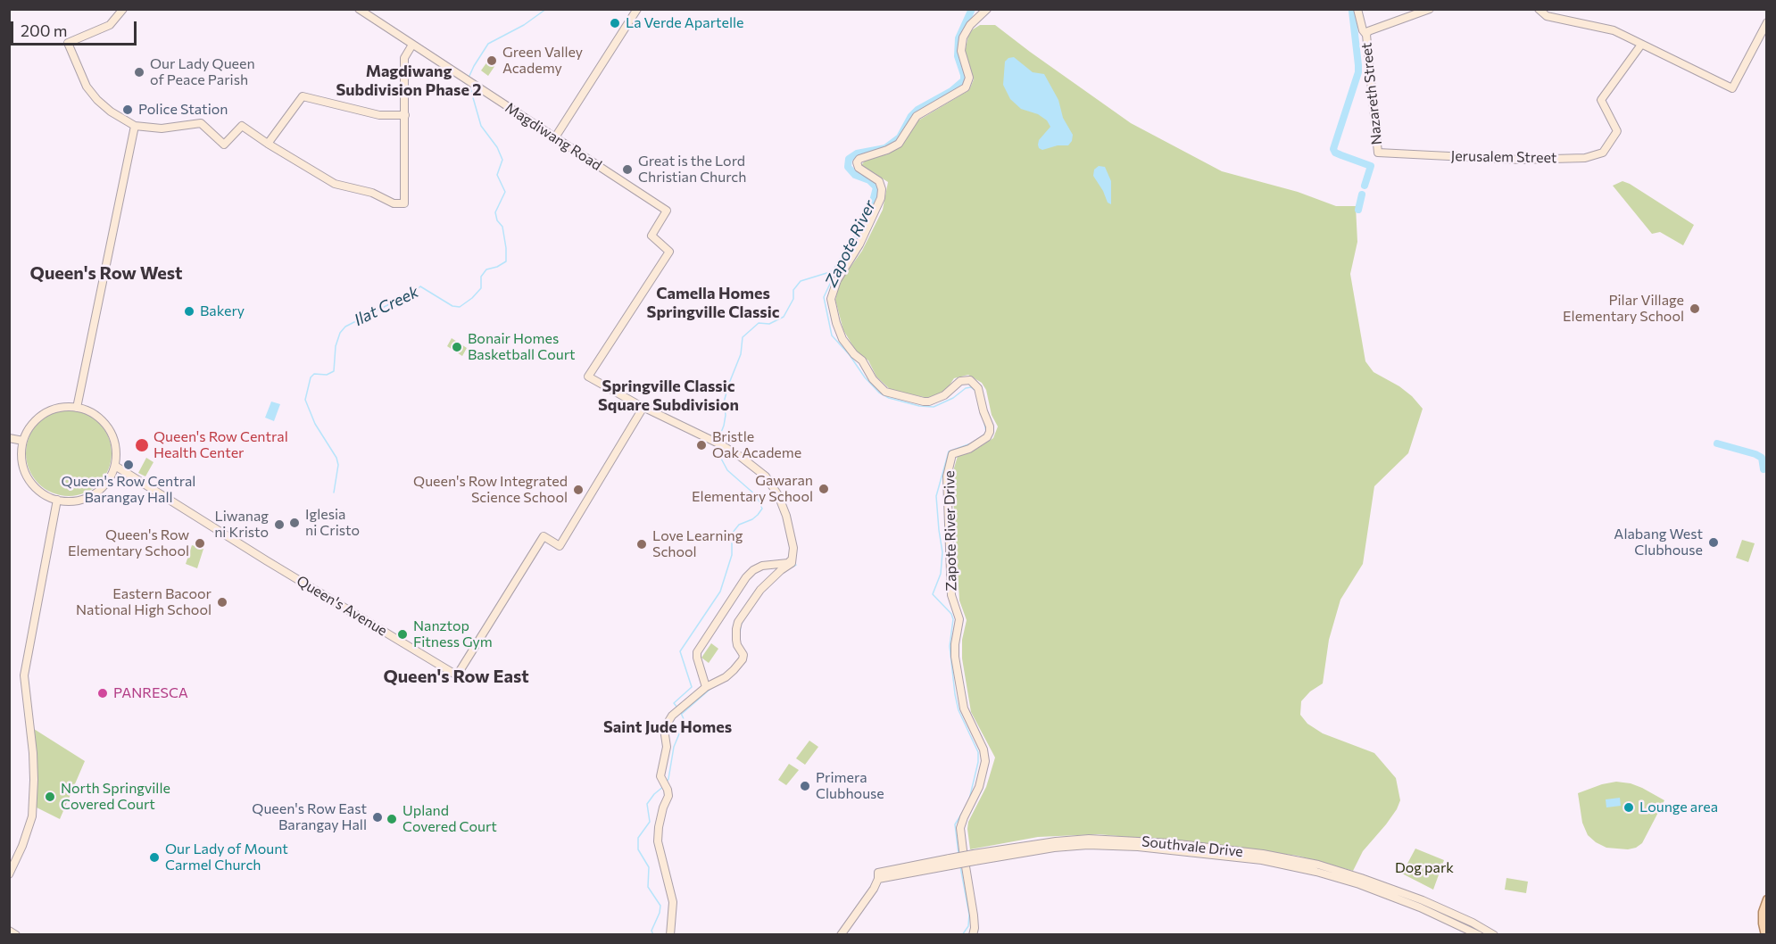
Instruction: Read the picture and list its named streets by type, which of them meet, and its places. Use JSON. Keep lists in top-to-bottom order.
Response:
{
  "streets": {
    "street": [
      "Nazareth Street",
      "Magdiwang Road",
      "Jerusalem Street",
      "Zapote River Drive",
      "Queen's Avenue",
      "Southvale Drive"
    ]
  },
  "crossings": [
    ["Nazareth Street", "Jerusalem Street"],
    ["Magdiwang Road", "Queen's Avenue"]
  ],
  "districts": [
    "Magdiwang Subdivision Phase 2",
    "Queen's Row West",
    "Camella Homes Springville Classic",
    "Springville Classic Square Subdivision",
    "Queen's Row East",
    "Saint Jude Homes"
  ],
  "water": ["Zapote River", "Ilat Creek"],
  "parks": ["Dog park"],
  "places": [
    "La Verde Apartelle",
    "Green Valley Academy",
    "Our Lady Queen of Peace Parish",
    "Police Station",
    "Great is the Lord Christian Church",
    "Pilar Village Elementary School",
    "Bakery",
    "Bonair Homes Basketball Court",
    "Queen's Row Central Health Center",
    "Bristle Oak Academe",
    "Queen's Row Central Barangay Hall",
    "Gawaran Elementary School",
    "Queen's Row Integrated Science School",
    "Iglesia ni Cristo",
    "Liwanag ni Kristo",
    "Alabang West Clubhouse",
    "Queen's Row Elementary School",
    "Love Learning School",
    "Eastern Bacoor National High School",
    "Nanztop Fitness Gym",
    "PANRESCA",
    "Primera Clubhouse",
    "North Springville Covered Court",
    "Lounge area",
    "Queen's Row East Barangay Hall",
    "Upland Covered Court",
    "Our Lady of Mount Carmel Church"
  ],
  "scale_bar": "200 m"
}
